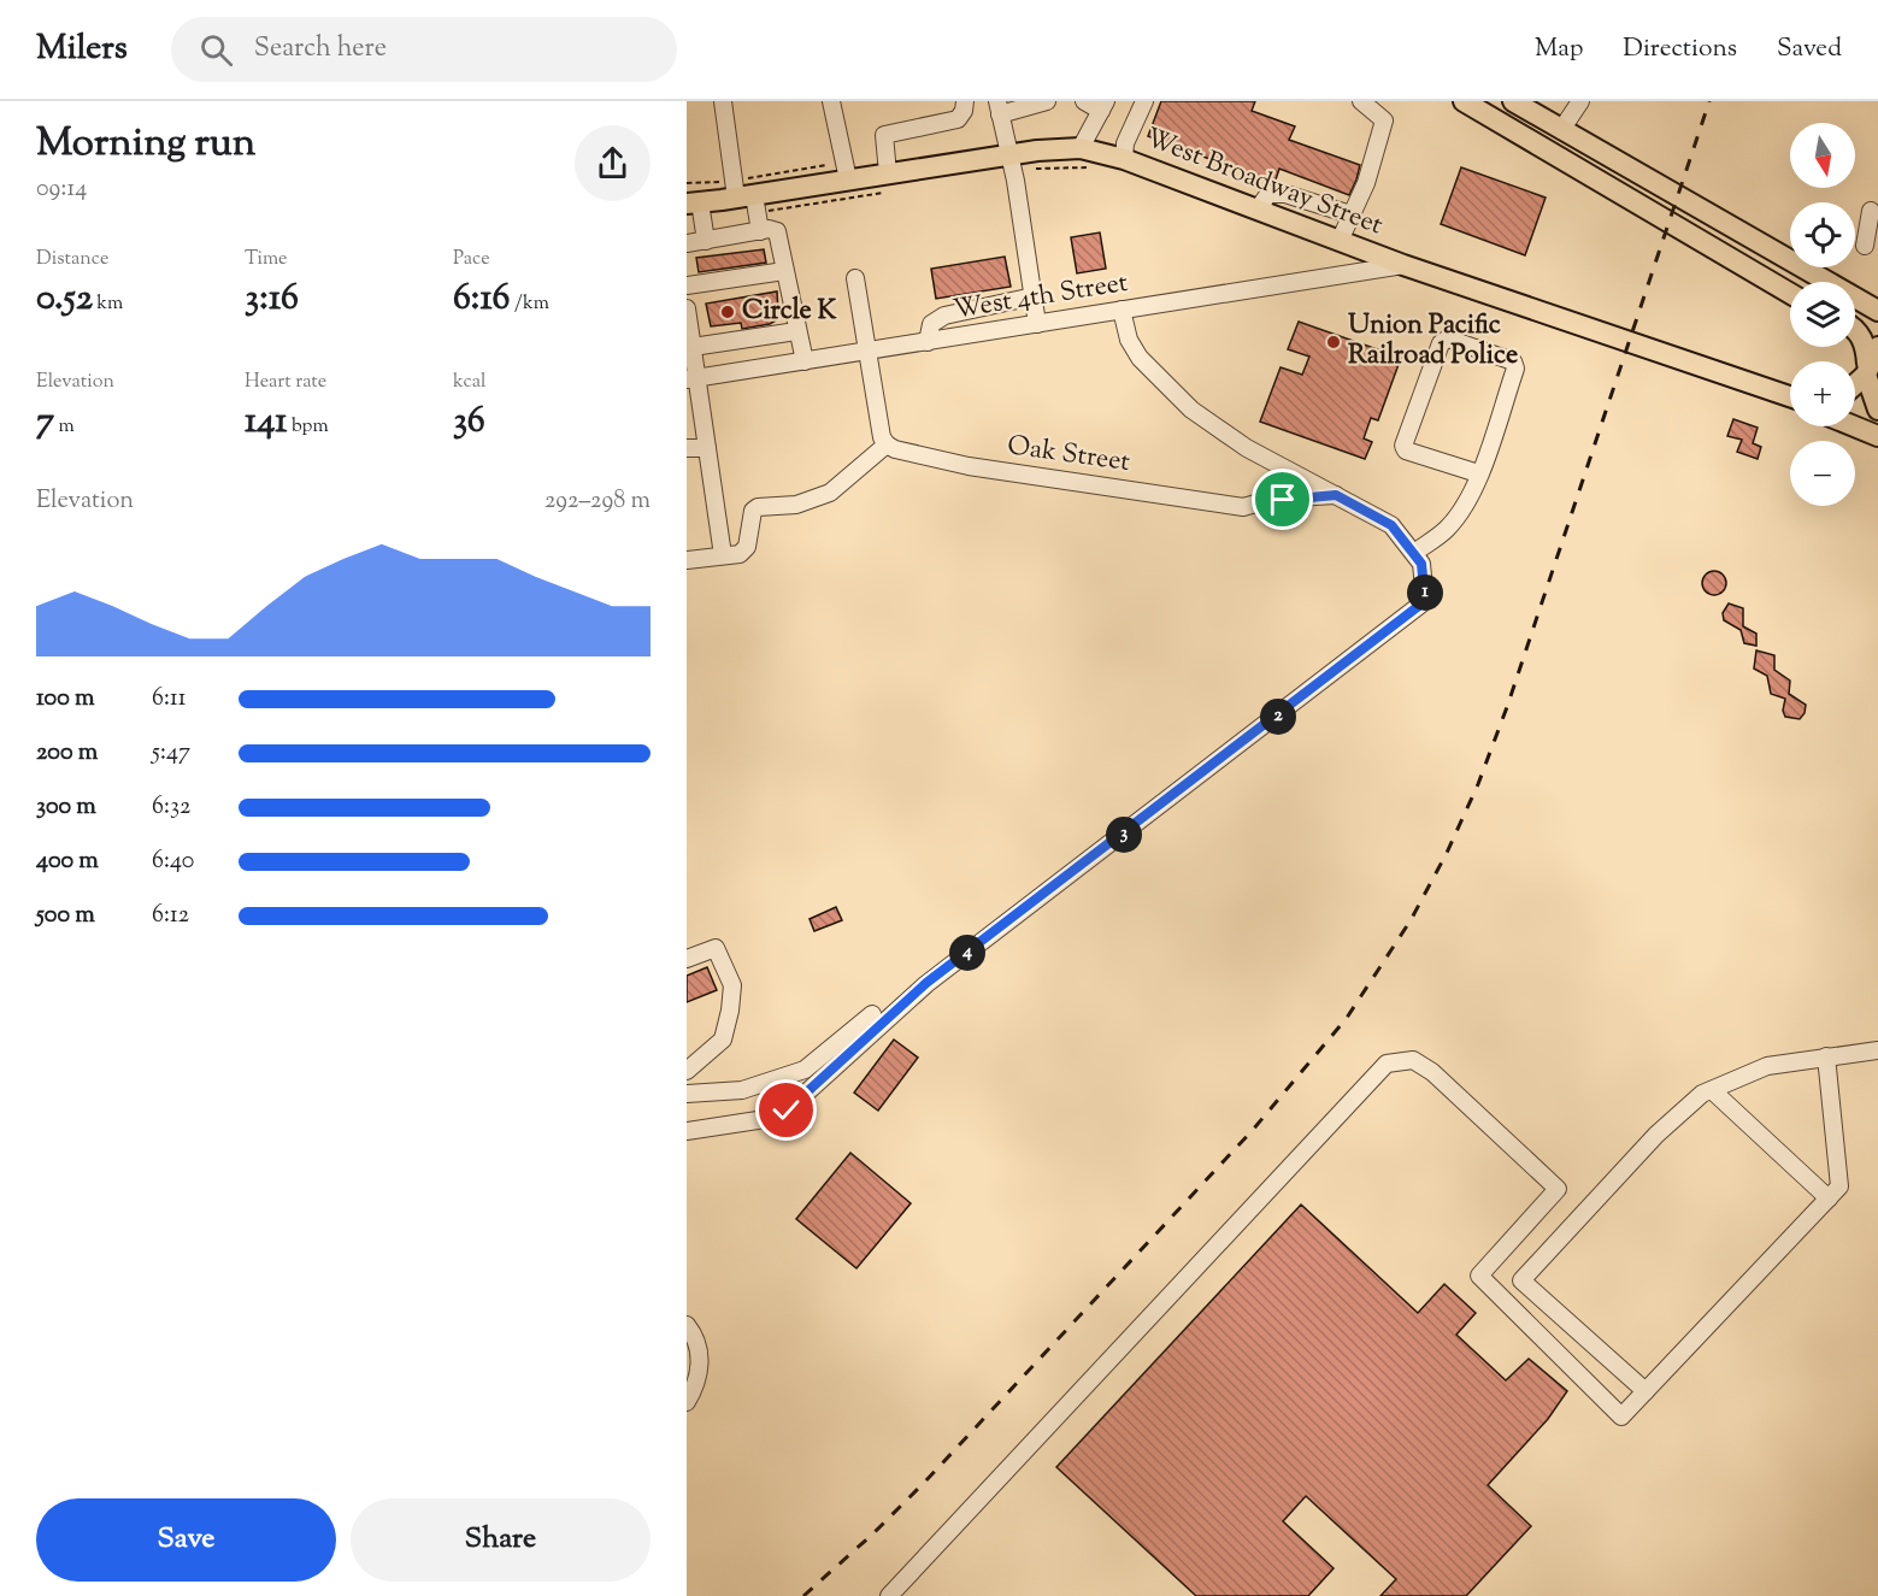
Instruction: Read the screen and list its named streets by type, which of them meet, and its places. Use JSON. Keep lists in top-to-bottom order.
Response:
{
  "streets": {
    "main road": ["West Broadway Street"],
    "street": ["West 4th Street", "Oak Street"]
  },
  "crossings": [
    ["West Broadway Street", "West 4th Street"]
  ],
  "places": ["Circle K", "Union Pacific Railroad Police"],
  "north": "bottom",
  "page": {
    "header": "Milers",
    "search": "Search here",
    "nav": ["Map", "Directions", "Saved"],
    "heading": ["Morning run", "09:14"],
    "map_buttons": ["+", "−"],
    "stats": [
      ["Distance", "0.52 km"],
      ["Time", "3:16"],
      ["Pace", "6:16 /km"],
      ["Elevation", "7 m"],
      ["Heart rate", "141 bpm"],
      ["kcal", "36"]
    ],
    "chart": ["Elevation", "292–298 m"],
    "pins": [
      "1",
      "2",
      "3",
      "4"
    ],
    "list": [
      {
        "name": "100 m",
        "note": "6:11"
      },
      {
        "name": "200 m",
        "note": "5:47"
      },
      {
        "name": "300 m",
        "note": "6:32"
      },
      {
        "name": "400 m",
        "note": "6:40"
      },
      {
        "name": "500 m",
        "note": "6:12"
      }
    ],
    "buttons": ["Save", "Share"]
  }
}
